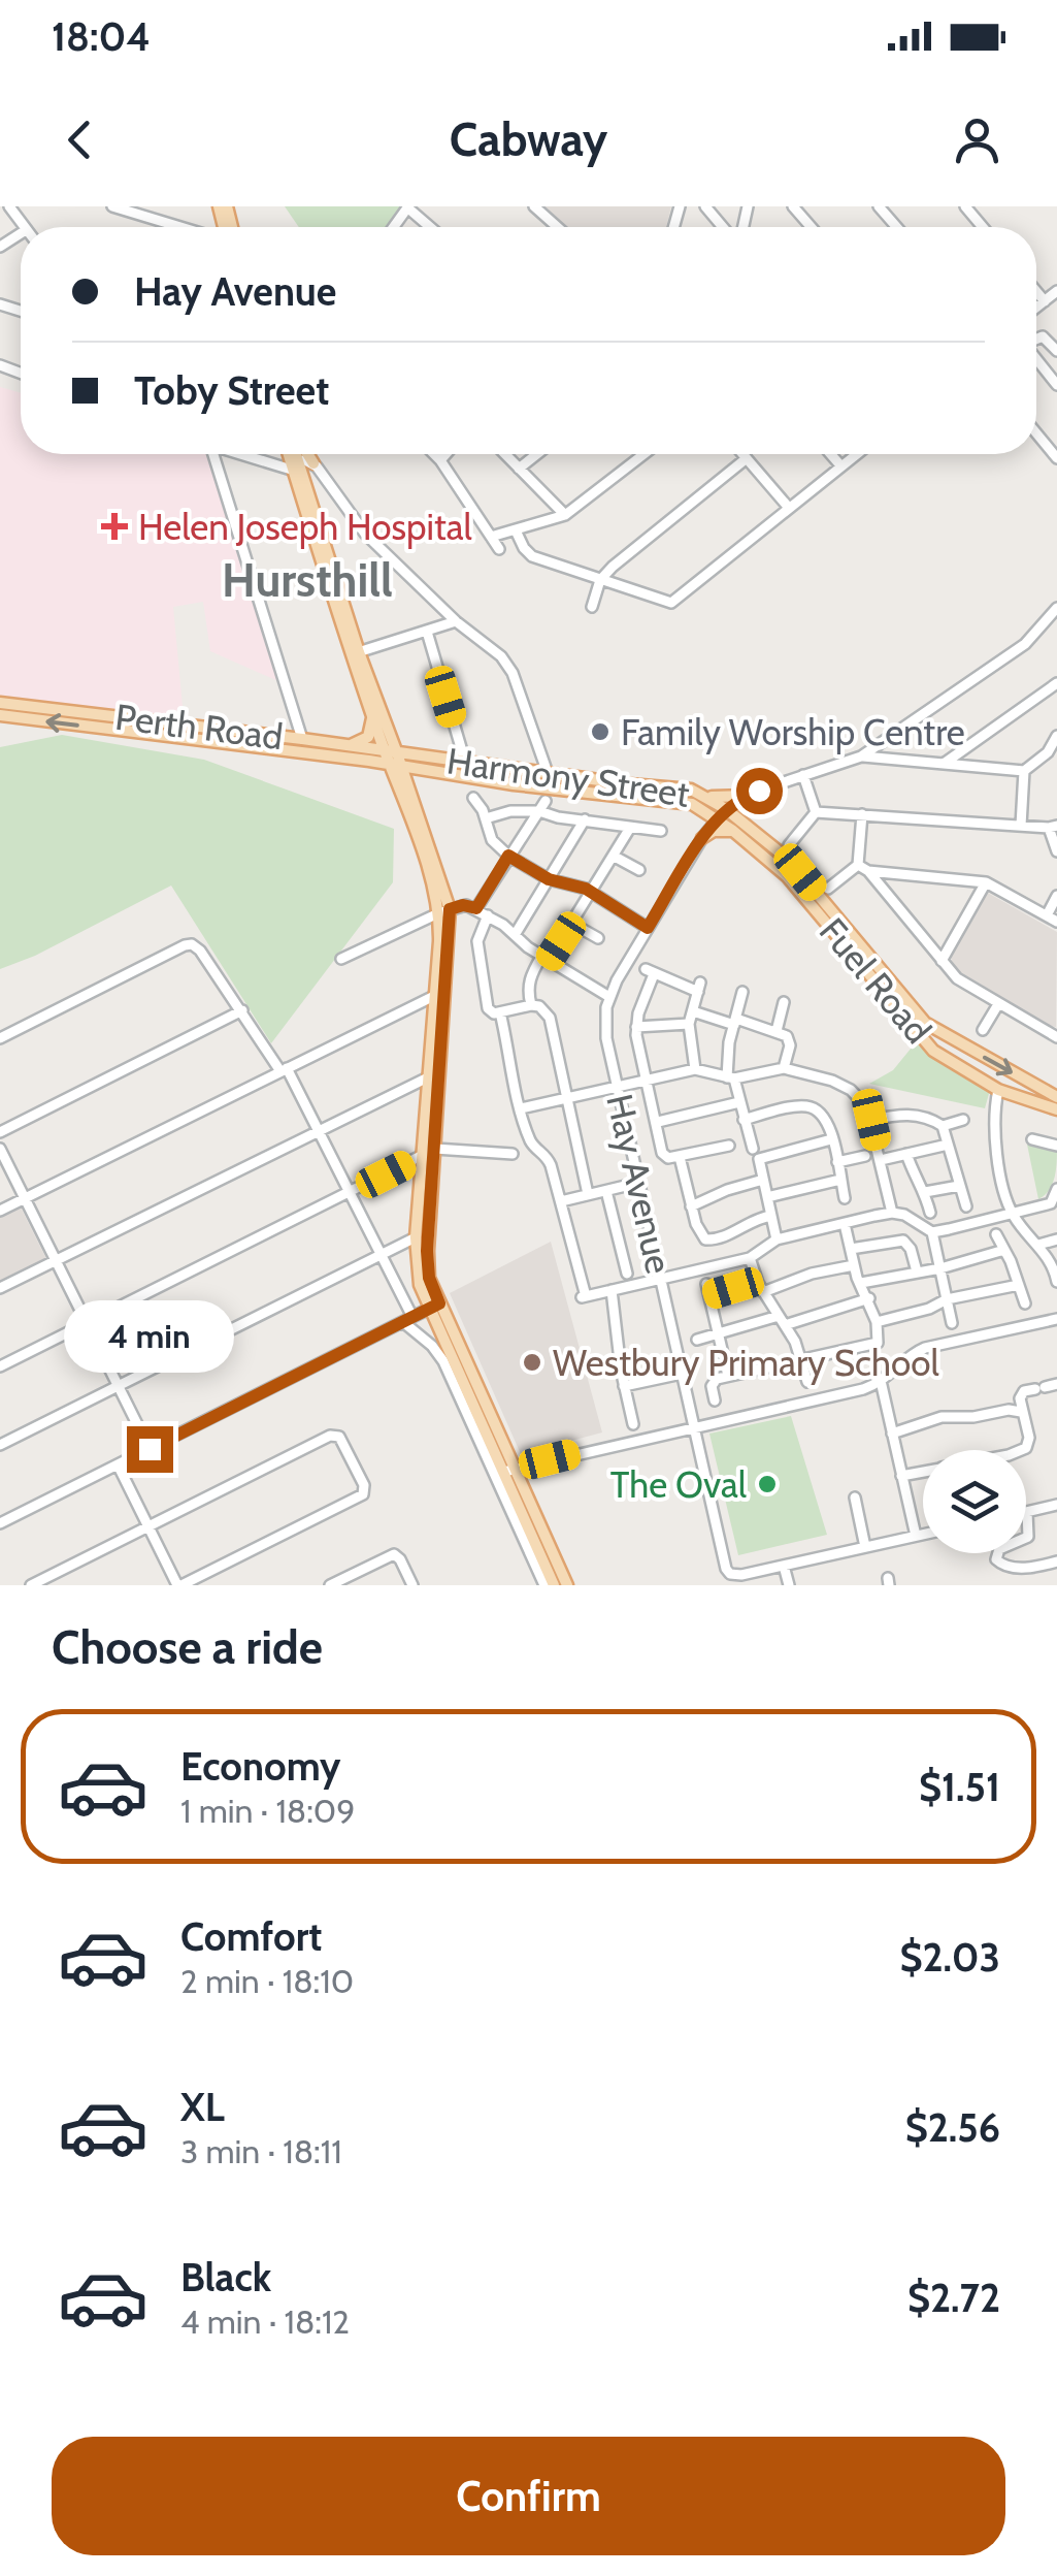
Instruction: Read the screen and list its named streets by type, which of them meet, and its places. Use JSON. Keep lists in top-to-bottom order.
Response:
{
  "streets": {
    "main road": ["Perth Road", "Harmony Street", "Fuel Road"],
    "street": ["Hay Avenue"]
  },
  "crossings": [
    ["Perth Road", "Harmony Street"],
    ["Harmony Street", "Fuel Road"],
    ["Harmony Street", "Hay Avenue"],
    ["Fuel Road", "Hay Avenue"]
  ],
  "districts": ["Hursthill"],
  "places": {
    "health": ["Helen Joseph Hospital"],
    "other": ["Family Worship Centre", "Westbury Primary School", "The Oval"]
  },
  "page": {
    "status": "18:04",
    "header": "Cabway",
    "banner": ["Hay Avenue", "Toby Street"],
    "bubble": "4 min",
    "heading": "Choose a ride",
    "list": [
      {
        "name": "Economy",
        "note": "1 min · 18:09",
        "value": "$1.51"
      },
      {
        "name": "Comfort",
        "note": "2 min · 18:10",
        "value": "$2.03"
      },
      {
        "name": "XL",
        "note": "3 min · 18:11",
        "value": "$2.56"
      },
      {
        "name": "Black",
        "note": "4 min · 18:12",
        "value": "$2.72"
      }
    ],
    "buttons": "Confirm"
  }
}
